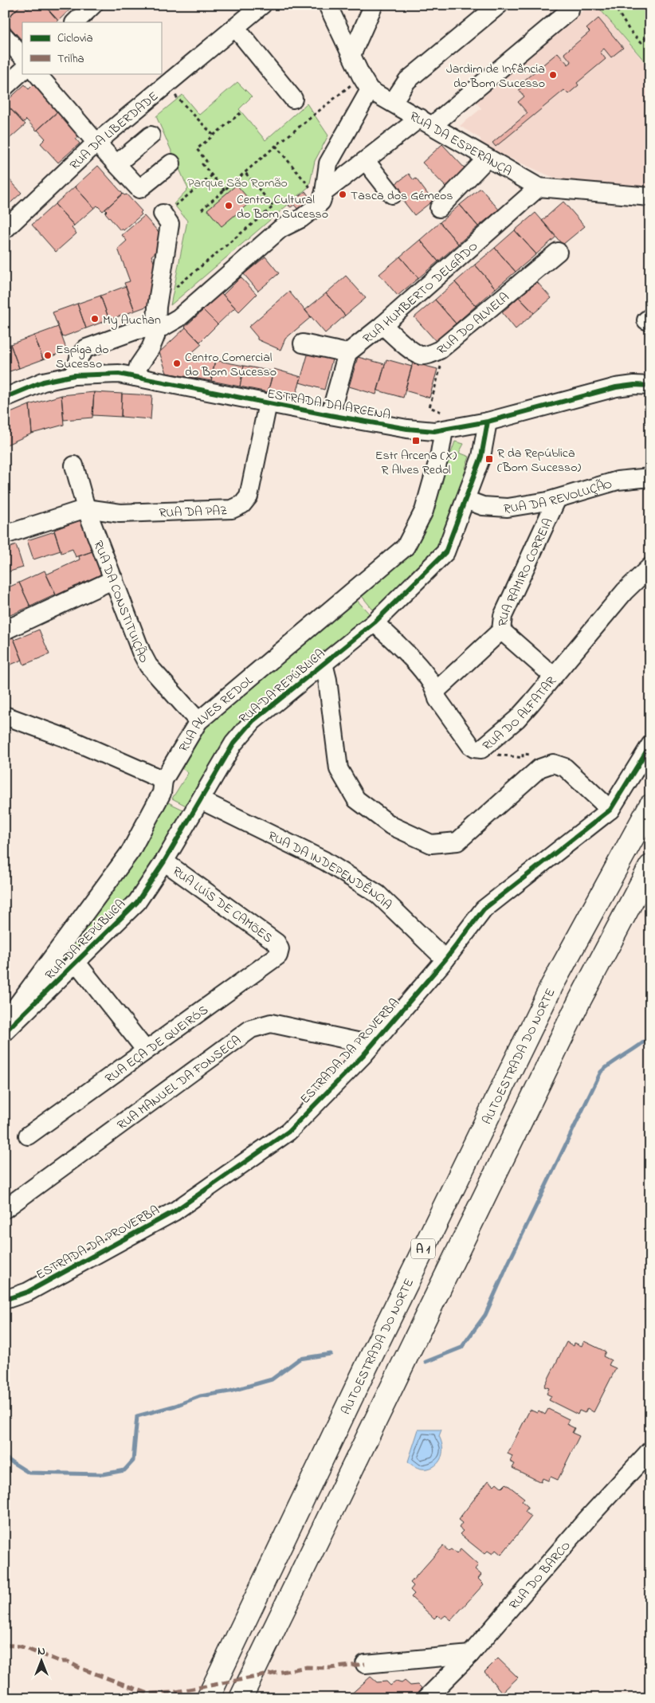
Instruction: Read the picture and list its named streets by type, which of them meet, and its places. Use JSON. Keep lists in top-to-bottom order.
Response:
{
  "streets": {
    "highway": ["AUTOESTRADA DO NORTE", "A 1"],
    "street": [
      "RUA DA LIBERDADE",
      "RUA DA ESPERANÇA",
      "RUA HUMBERTO DELGADO",
      "RUA DO ALVIELA",
      "ESTRADA DA ARCENA",
      "RUA DA REVOLUÇÃO",
      "RUA DA PAZ",
      "RUA RAMIRO CORREIA",
      "RUA DA CONSTITUIÇÃO",
      "RUA DA REPÚBLICA",
      "RUA DO ALFATAR",
      "RUA ALVES REDOL",
      "RUA DA INDEPENDÊNCIA",
      "RUA LUÍS DE CAMÕES",
      "RUA EÇA DE QUEIRÓS",
      "ESTRADA DA PROVERBA",
      "RUA MANUEL DA FONSECA",
      "RUA DO BARCO"
    ]
  },
  "crossings": [
    ["RUA DA ESPERANÇA", "RUA HUMBERTO DELGADO"],
    ["RUA HUMBERTO DELGADO", "RUA DO ALVIELA"],
    ["ESTRADA DA ARCENA", "RUA DA PAZ"],
    ["ESTRADA DA ARCENA", "RUA DA REPÚBLICA"],
    ["ESTRADA DA ARCENA", "RUA ALVES REDOL"],
    ["RUA DA REVOLUÇÃO", "RUA RAMIRO CORREIA"],
    ["RUA DA REVOLUÇÃO", "RUA DA REPÚBLICA"],
    ["RUA DA PAZ", "RUA DA CONSTITUIÇÃO"],
    ["RUA RAMIRO CORREIA", "RUA DO ALFATAR"],
    ["RUA DA CONSTITUIÇÃO", "RUA ALVES REDOL"],
    ["RUA DA REPÚBLICA", "RUA DO ALFATAR"],
    ["RUA DA REPÚBLICA", "RUA DA INDEPENDÊNCIA"],
    ["RUA DA REPÚBLICA", "RUA LUÍS DE CAMÕES"],
    ["RUA DA INDEPENDÊNCIA", "ESTRADA DA PROVERBA"],
    ["RUA LUÍS DE CAMÕES", "RUA EÇA DE QUEIRÓS"],
    ["ESTRADA DA PROVERBA", "RUA MANUEL DA FONSECA"]
  ],
  "parks": ["Parque São Romão"],
  "places": {
    "other": [
      "Jardim de Infância do Bom Sucesso",
      "Tasca dos Gémeos",
      "Centro Cultural do Bom Sucesso",
      "My Auchan",
      "Espiga do Sucesso",
      "Centro Comercial do Bom Sucesso"
    ],
    "transit": ["Estr Arcena (X) R Alves Redol", "R da República (Bom Sucesso)"]
  },
  "legend": ["Ciclovia", "Trilha"],
  "north": "top"
}
